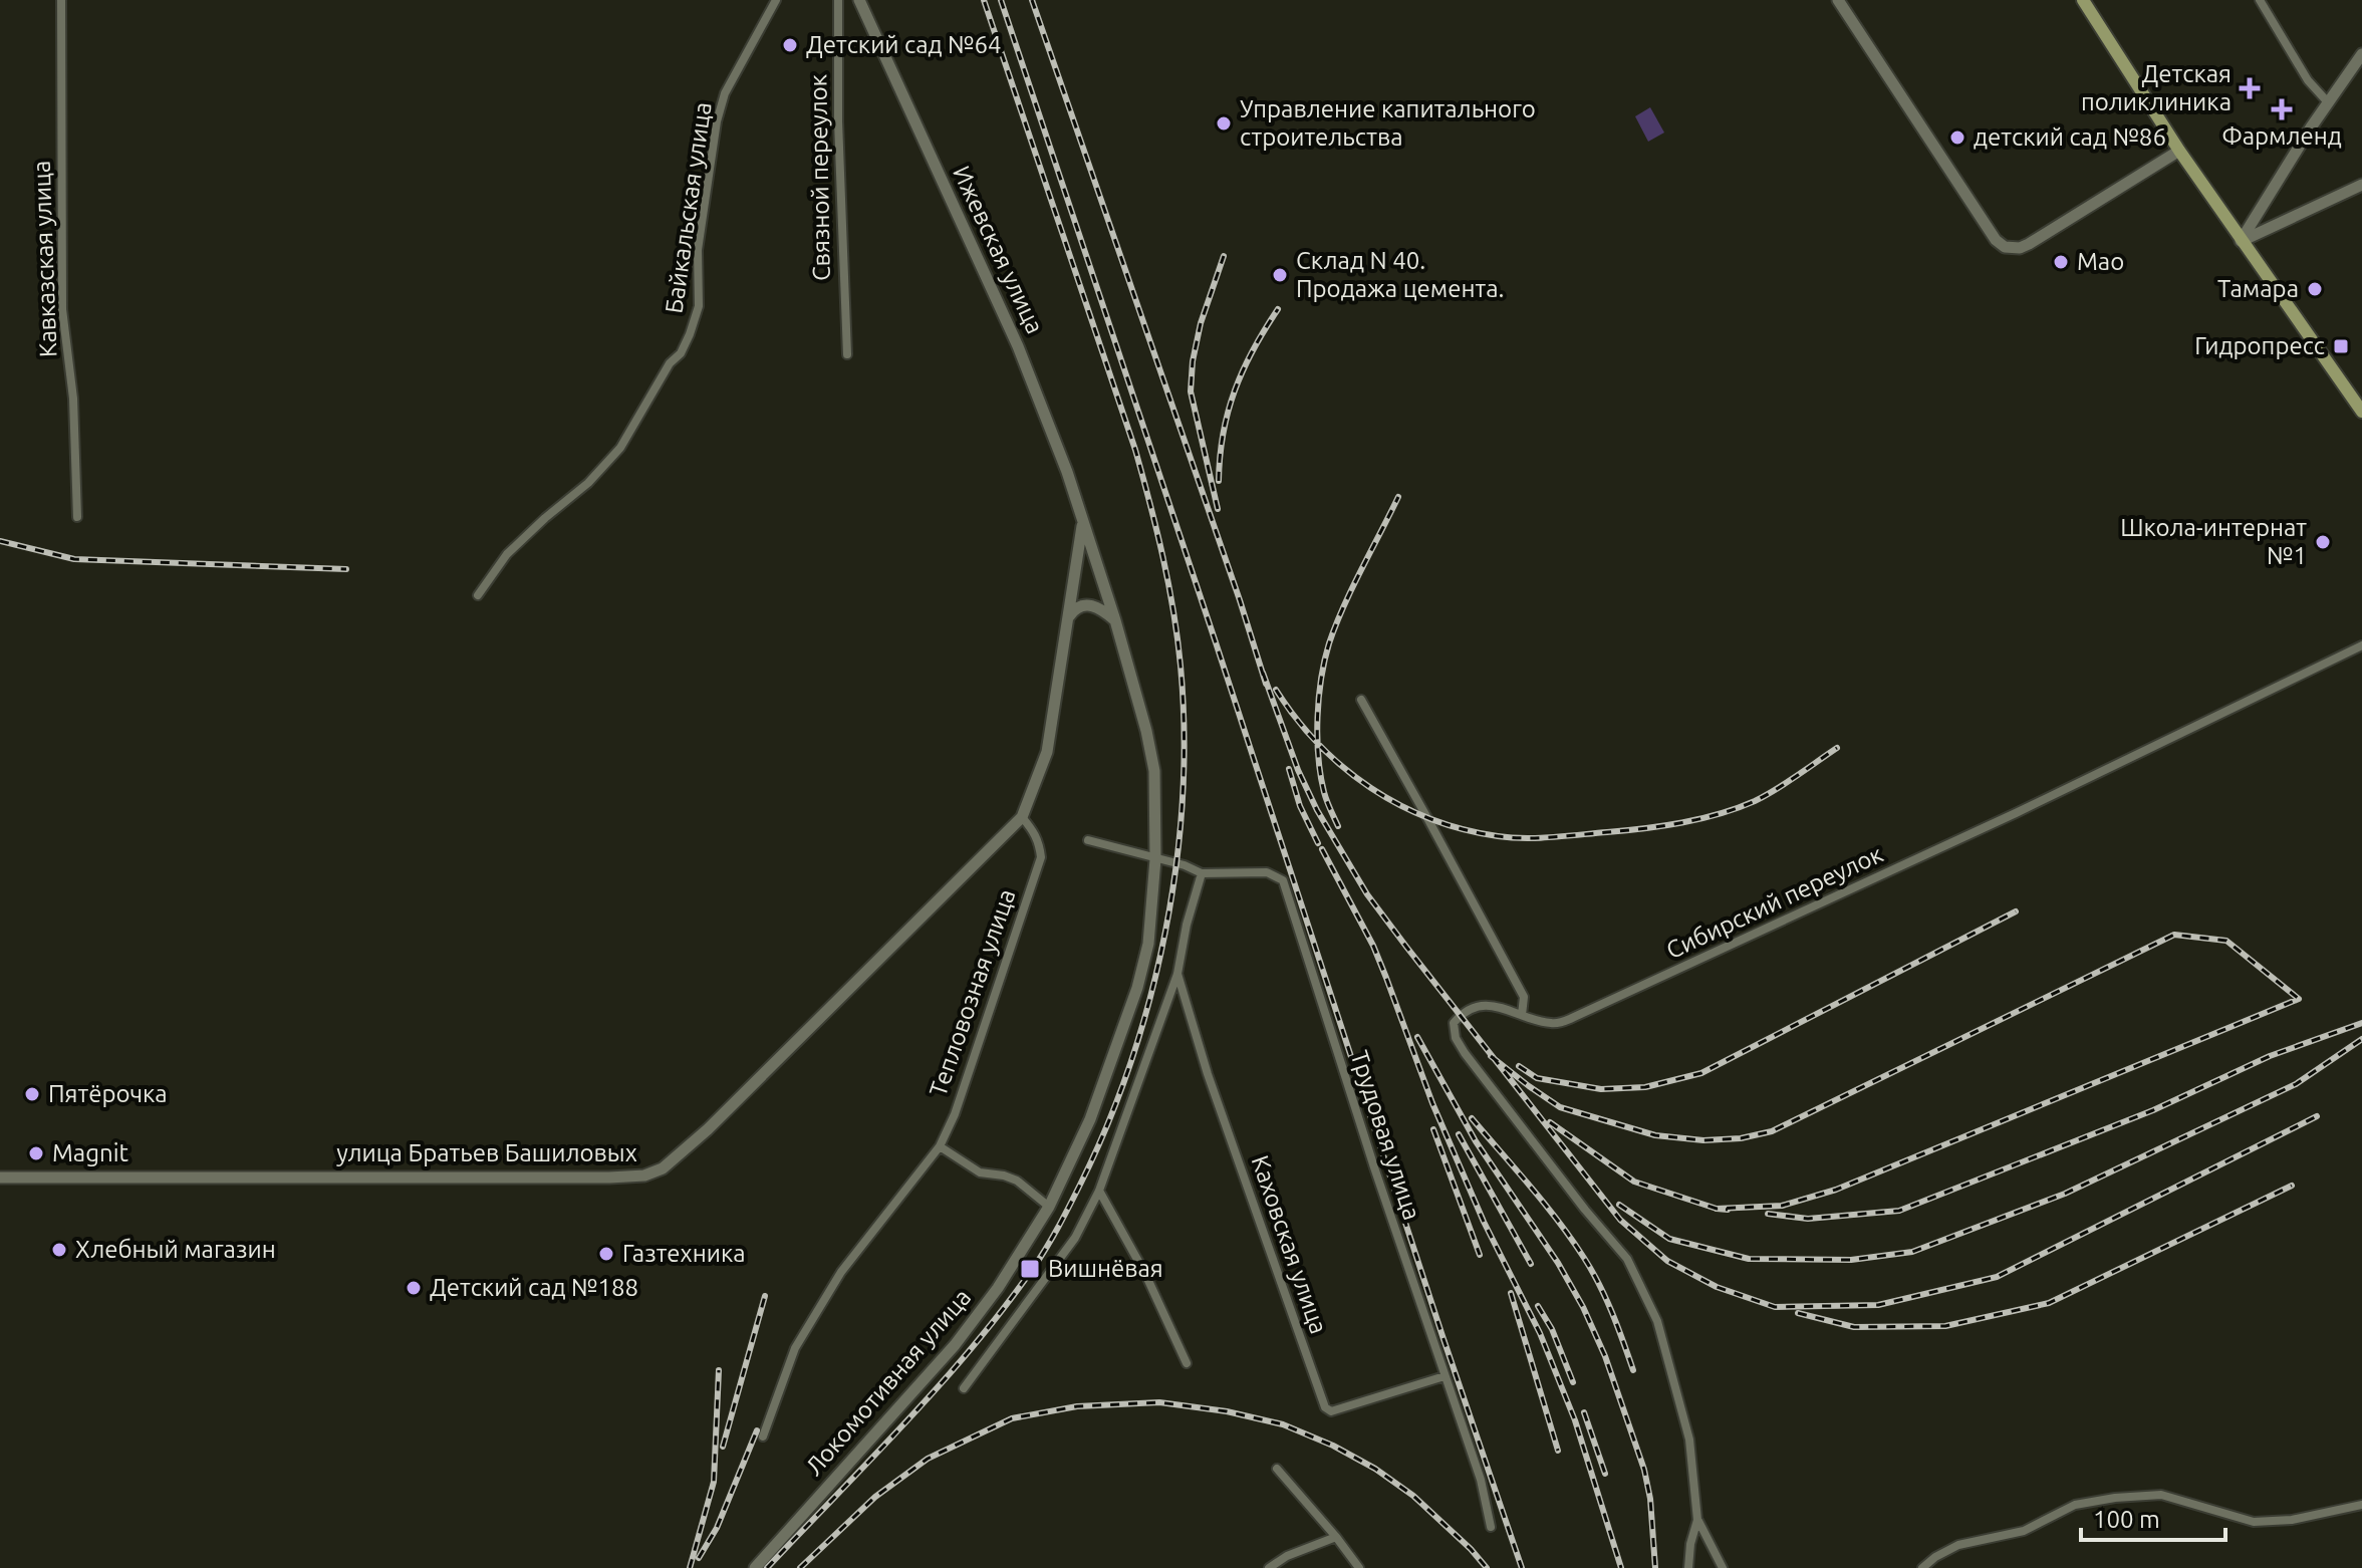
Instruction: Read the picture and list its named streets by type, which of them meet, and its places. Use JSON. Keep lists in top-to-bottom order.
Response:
{
  "streets": {
    "street": [
      "Связной переулок",
      "Байкальская улица",
      "Ижевская улица",
      "Кавказская улица",
      "Сибирский переулок",
      "Тепловозная улица",
      "Трудовая улица",
      "улица Братьев Башиловых",
      "Каховская улица",
      "Локомотивная улица"
    ]
  },
  "crossings": [
    ["Ижевская улица", "Локомотивная улица"],
    ["Тепловозная улица", "улица Братьев Башиловых"],
    ["Трудовая улица", "Каховская улица"],
    ["Трудовая улица", "Локомотивная улица"]
  ],
  "places": {
    "other": [
      "Детский сад №64",
      "Управление капитального строительства",
      "детский сад №86",
      "Мао",
      "Склад N 40. Продажа цемента.",
      "Тамара",
      "Школа-интернат №1",
      "Пятёрочка",
      "Magnit",
      "Хлебный магазин",
      "Газтехника",
      "Детский сад №188"
    ],
    "health": ["Детская поликлиника", "Фармленд"],
    "transit": ["Гидропресс", "Вишнёвая"]
  },
  "scale_bar": "100 m"
}
